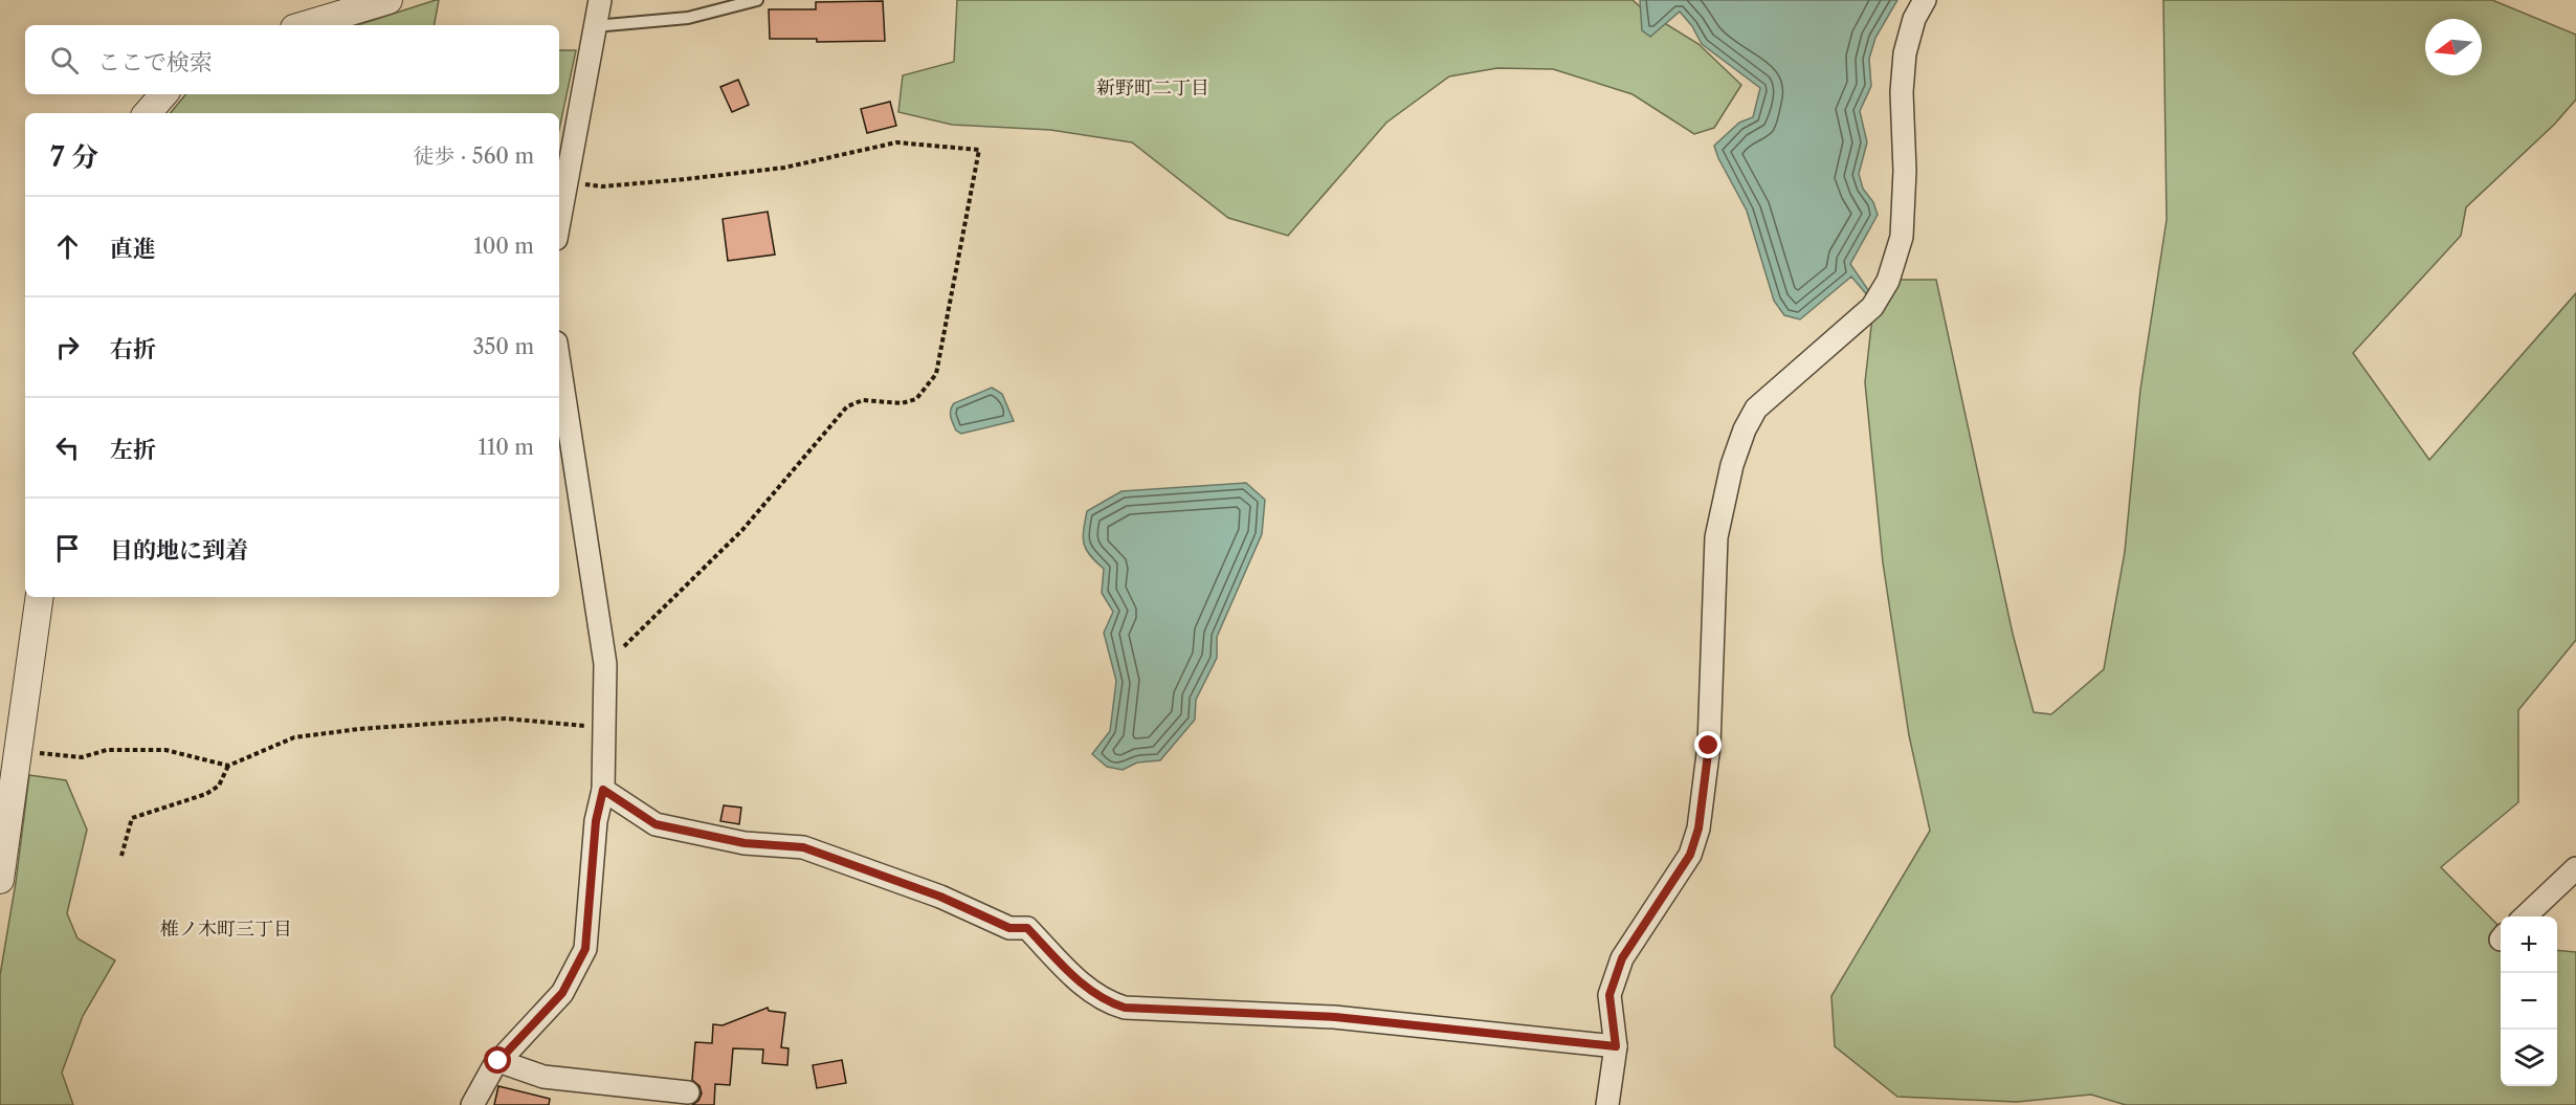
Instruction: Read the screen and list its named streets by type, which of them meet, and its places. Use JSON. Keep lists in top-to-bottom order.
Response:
{
  "districts": ["新野町二丁目", "椎ノ木町三丁目"],
  "north": "left",
  "page": {
    "search": "ここで検索",
    "heading": ["7 分", "徒歩 · 560 m"],
    "list": [
      ["直進", "100 m"],
      ["右折", "350 m"],
      ["左折", "110 m"],
      "目的地に到着"
    ],
    "map_buttons": ["+", "−"]
  }
}
